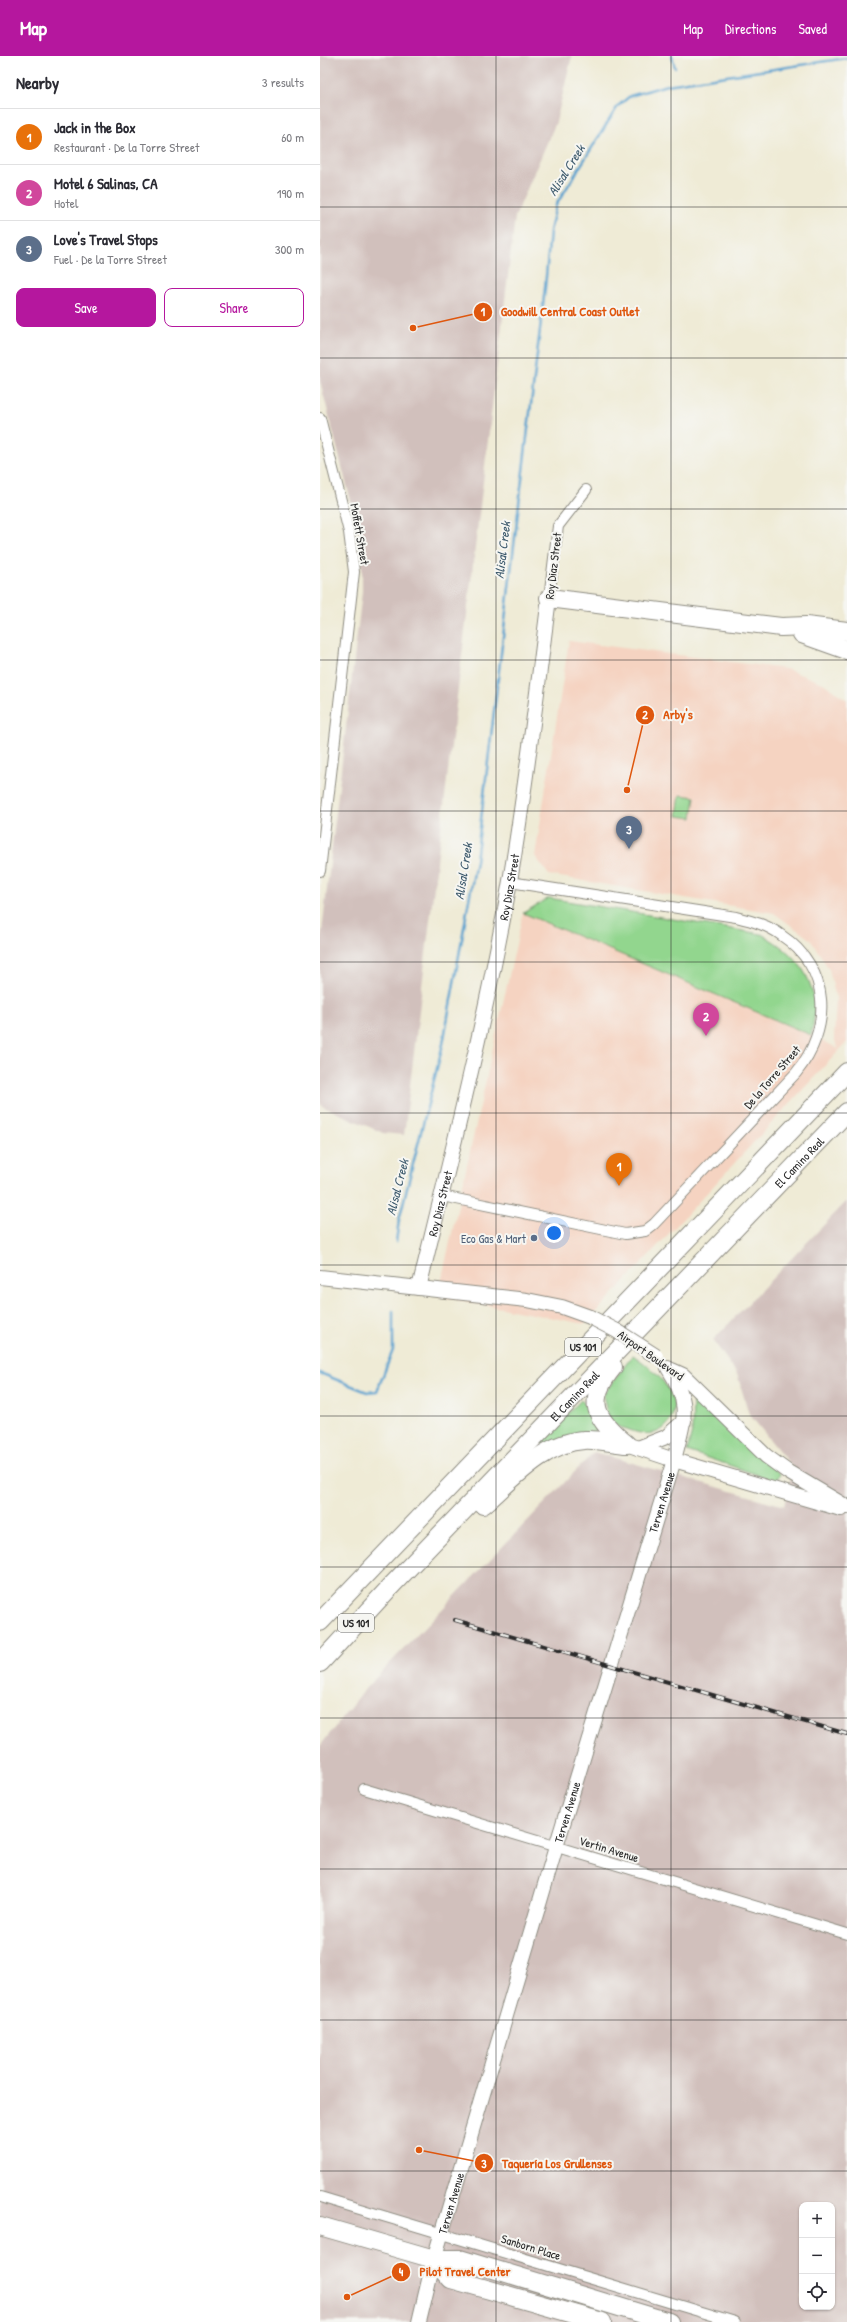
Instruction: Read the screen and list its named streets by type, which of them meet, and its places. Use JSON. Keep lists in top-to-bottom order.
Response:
{
  "streets": {
    "highway": ["El Camino Real", "US 101"],
    "main road": ["Roy Diaz Street", "Airport Boulevard", "Terven Avenue"],
    "street": [
      "Moffett Street",
      "De la Torre Street",
      "Vertin Avenue",
      "Sanborn Place"
    ]
  },
  "crossings": [
    ["Roy Diaz Street", "De la Torre Street"],
    ["Roy Diaz Street", "Airport Boulevard"],
    ["Airport Boulevard", "Terven Avenue"],
    ["Terven Avenue", "Vertin Avenue"],
    ["Terven Avenue", "Sanborn Place"]
  ],
  "water": ["Alisal Creek"],
  "places": [
    "Goodwill Central Coast Outlet",
    "Arby's",
    "Eco Gas & Mart",
    "Taquería Los Grullenses",
    "Pilot Travel Center"
  ],
  "page": {
    "header": "Map",
    "nav": ["Map", "Directions", "Saved"],
    "heading": ["Nearby", "3 results"],
    "list": [
      {
        "mark": "1",
        "name": "Jack in the Box",
        "note": "Restaurant · De la Torre Street",
        "value": "60 m"
      },
      {
        "mark": "2",
        "name": "Motel 6 Salinas, CA",
        "note": "Hotel",
        "value": "190 m"
      },
      {
        "mark": "3",
        "name": "Love's Travel Stops",
        "note": "Fuel · De la Torre Street",
        "value": "300 m"
      }
    ],
    "buttons": ["Save", "Share"],
    "pins": ["3", "2", "1"],
    "map_buttons": ["+", "−"]
  }
}
